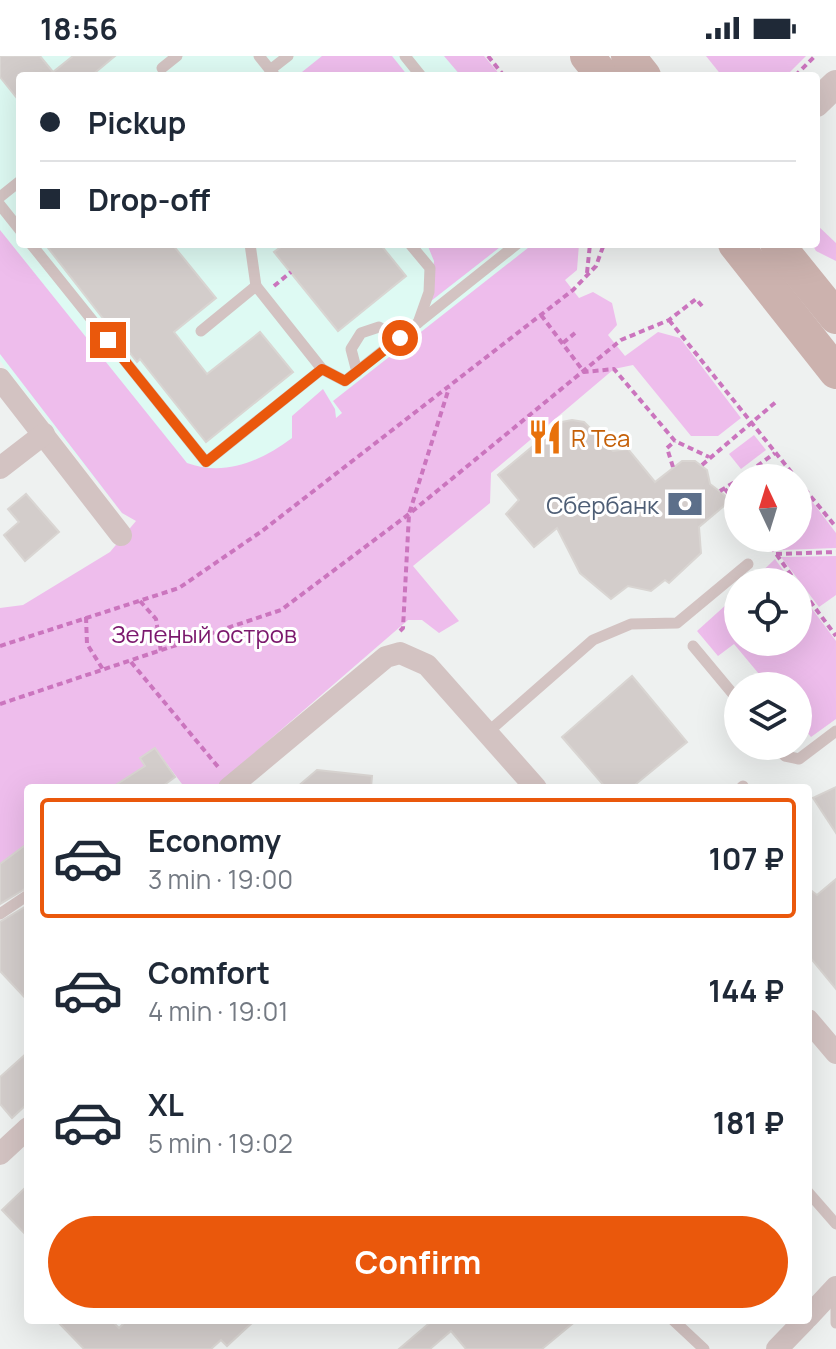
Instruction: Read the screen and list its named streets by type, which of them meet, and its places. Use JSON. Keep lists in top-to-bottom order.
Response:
{
  "parks": ["Зеленый остров"],
  "places": {
    "restaurant": ["R Tea"],
    "bank": ["Сбербанк"]
  },
  "north": "top",
  "page": {
    "status": "18:56",
    "banner": ["Pickup", "Drop-off"],
    "list": [
      {
        "name": "Economy",
        "note": "3 min · 19:00",
        "value": "107 ₽"
      },
      {
        "name": "Comfort",
        "note": "4 min · 19:01",
        "value": "144 ₽"
      },
      {
        "name": "XL",
        "note": "5 min · 19:02",
        "value": "181 ₽"
      }
    ],
    "buttons": "Confirm"
  }
}
